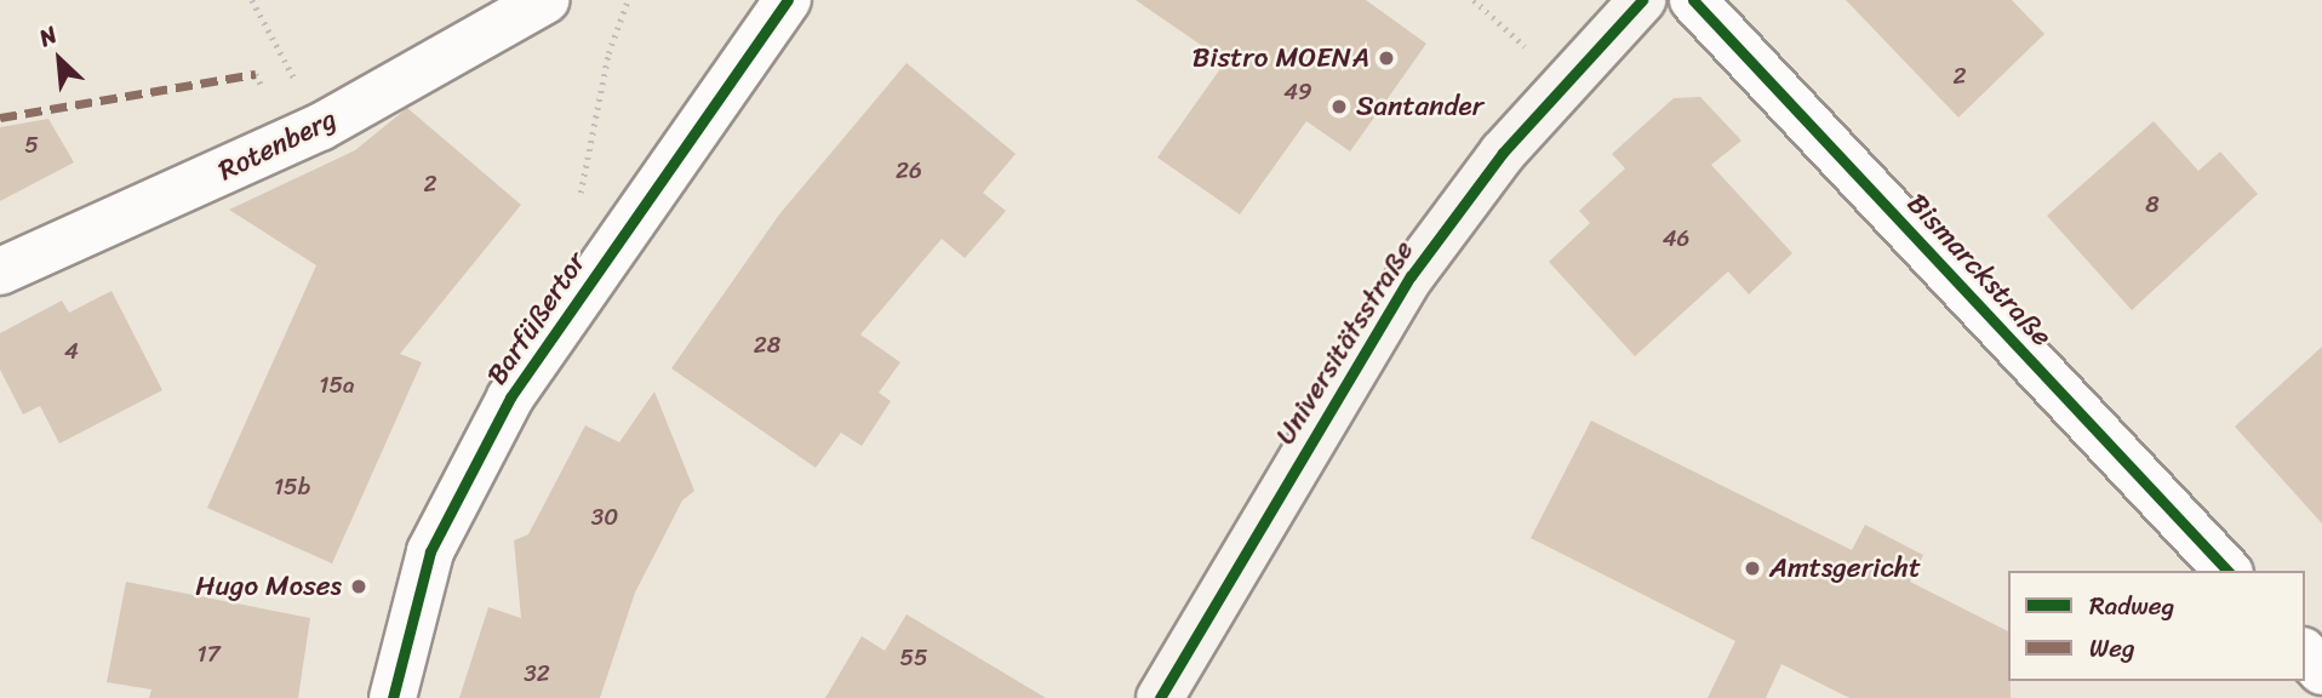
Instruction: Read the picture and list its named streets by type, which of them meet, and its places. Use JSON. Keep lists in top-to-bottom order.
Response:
{
  "streets": {
    "main road": ["Universitätsstraße"],
    "street": ["Rotenberg", "Bismarckstraße", "Barfüßertor"]
  },
  "places": [
    "Bistro MOENA",
    "Santander",
    "Amtsgericht",
    "Hugo Moses"
  ],
  "house_numbers": [
    "2",
    "49",
    "5",
    "26",
    "2",
    "8",
    "46",
    "28",
    "4",
    "15a",
    "15b",
    "30",
    "17",
    "55",
    "32"
  ],
  "legend": ["Radweg", "Weg"],
  "north": "top left"
}
